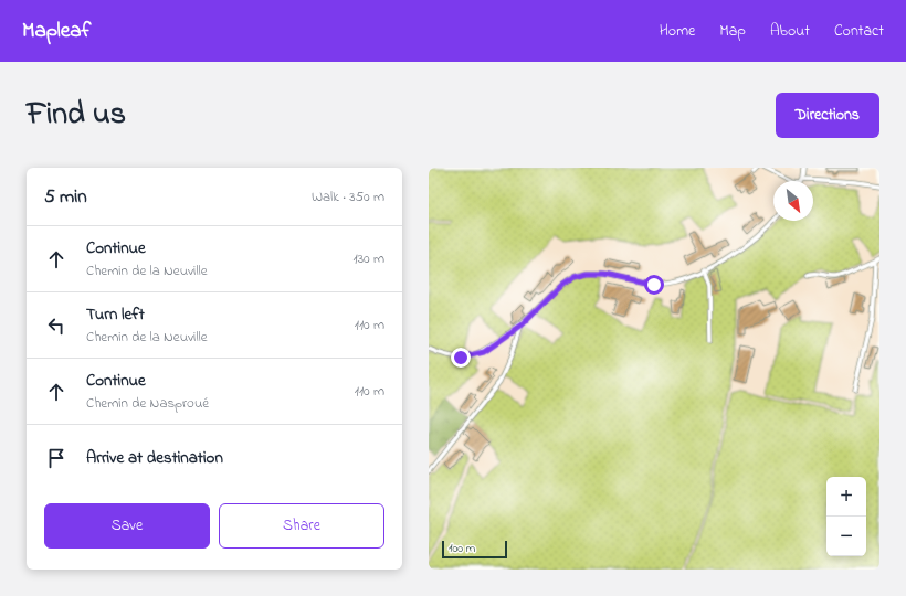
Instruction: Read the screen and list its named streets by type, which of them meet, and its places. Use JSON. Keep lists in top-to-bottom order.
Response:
{
  "scale_bar": "100 m",
  "north": "bottom right",
  "page": {
    "header": "Mapleaf",
    "nav": [
      "Home",
      "Map",
      "About",
      "Contact"
    ],
    "title": "Find us",
    "buttons": [
      "Directions",
      ["Save", "Share"]
    ],
    "heading": ["5 min", "Walk · 350 m"],
    "list": [
      ["Continue", "Chemin de la Neuville", "130 m"],
      ["Turn left", "Chemin de la Neuville", "110 m"],
      ["Continue", "Chemin de Nasproué", "110 m"],
      "Arrive at destination"
    ],
    "map_buttons": ["+", "−"],
    "scale": "100 m"
  }
}
